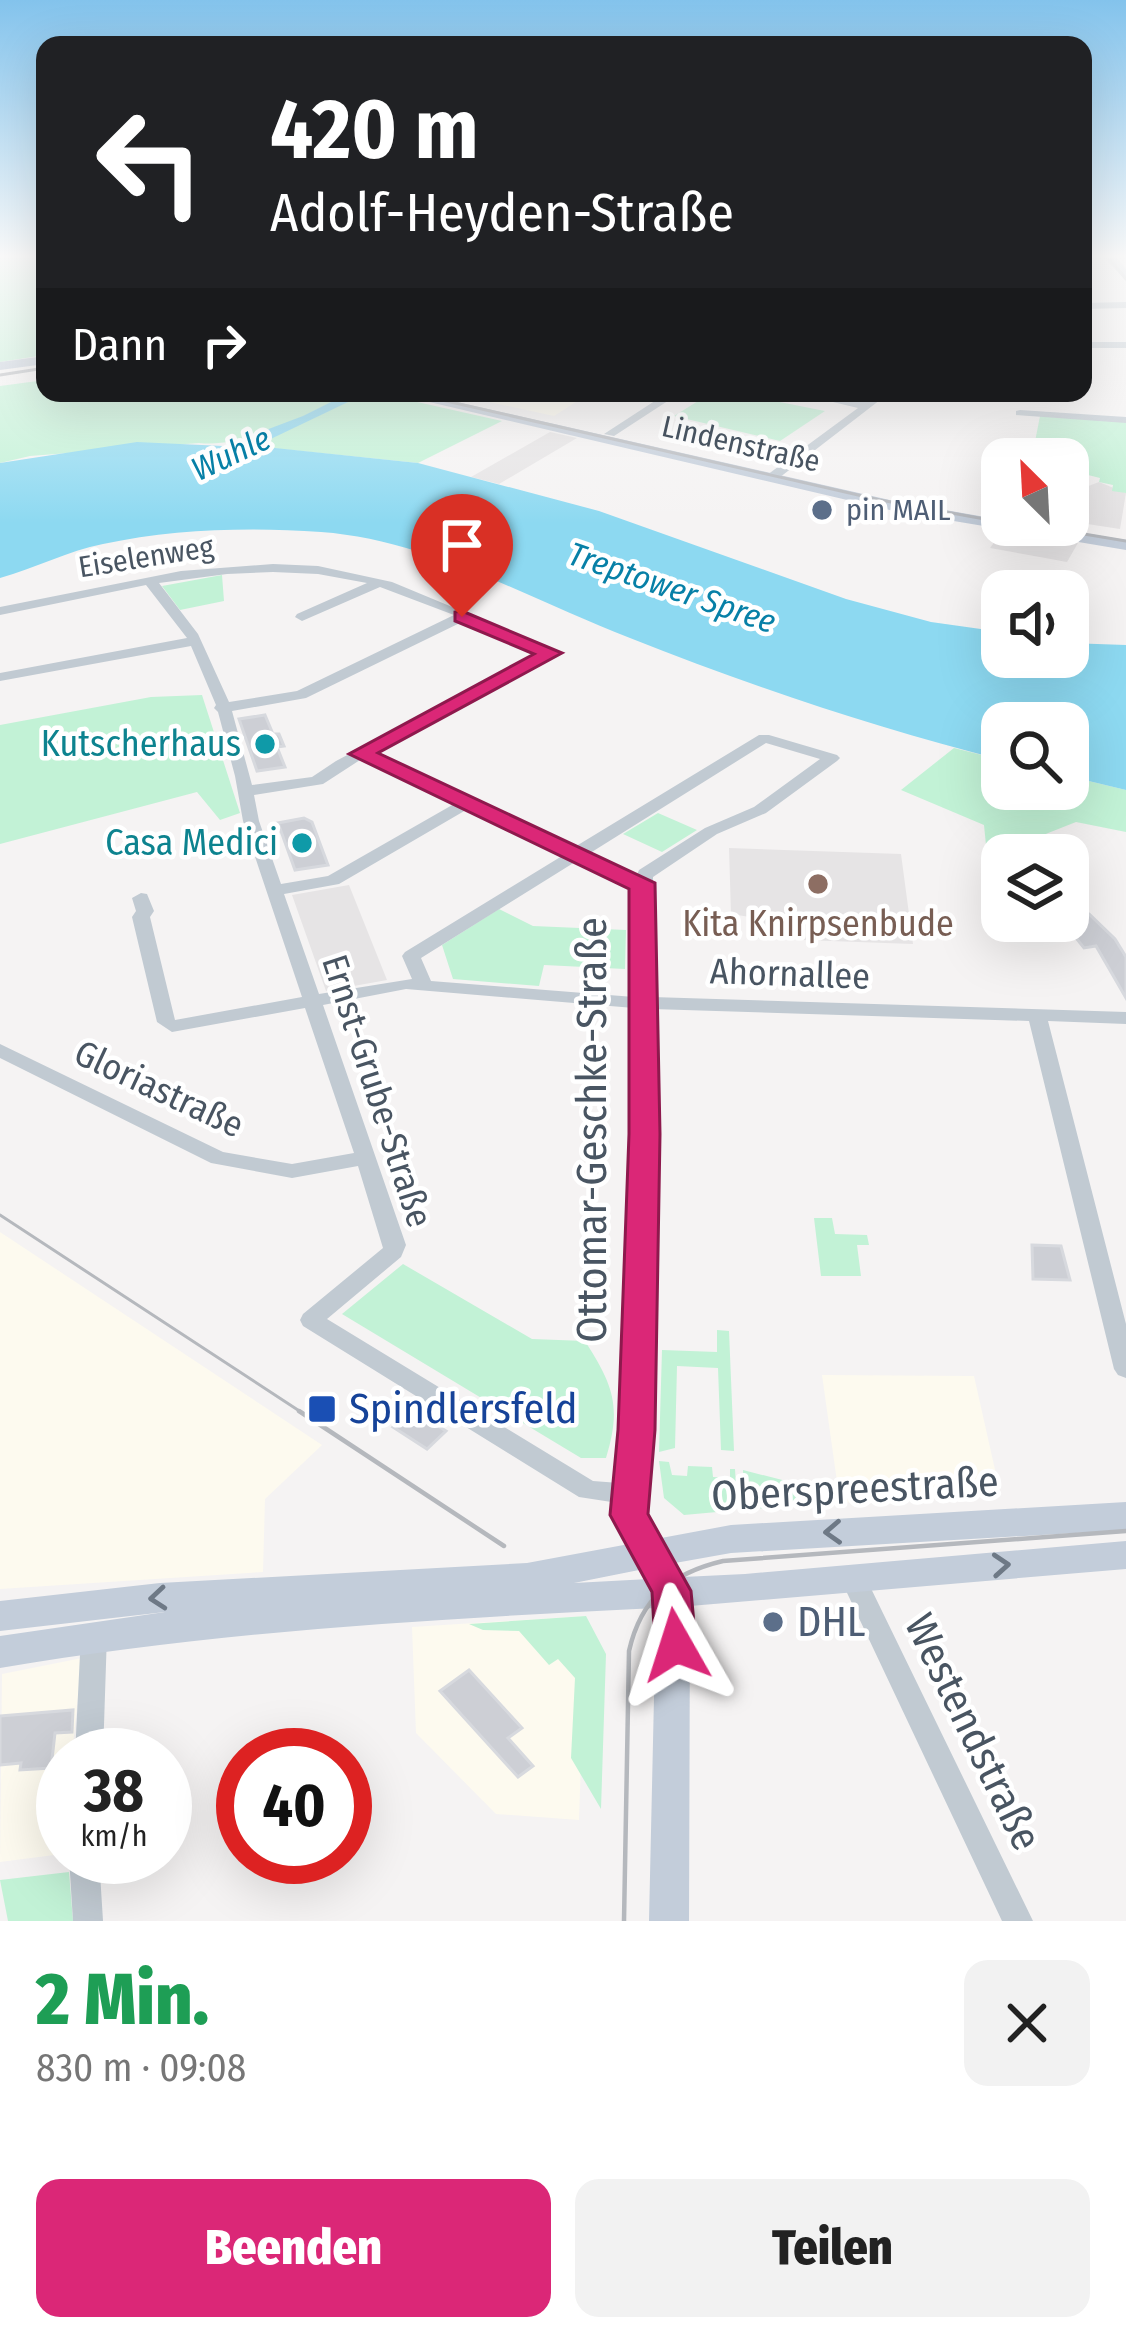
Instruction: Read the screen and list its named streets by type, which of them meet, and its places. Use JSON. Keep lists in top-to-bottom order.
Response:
{
  "streets": {
    "main road": ["Lindenstraße", "Ottomar-Geschke-Straße", "Oberspreestraße"],
    "street": [
      "Eiselenweg",
      "Ahornallee",
      "Gloriastraße",
      "Ernst-Grube-Straße",
      "Westendstraße"
    ]
  },
  "crossings": [
    ["Eiselenweg", "Ernst-Grube-Straße"],
    ["Ahornallee", "Ernst-Grube-Straße"],
    ["Ahornallee", "Ottomar-Geschke-Straße"],
    ["Gloriastraße", "Ernst-Grube-Straße"],
    ["Ernst-Grube-Straße", "Ottomar-Geschke-Straße"],
    ["Ottomar-Geschke-Straße", "Oberspreestraße"],
    ["Oberspreestraße", "Westendstraße"]
  ],
  "water": ["Wuhle", "Treptower Spree"],
  "places": {
    "other": [
      "pin MAIL",
      "Kutscherhaus",
      "Casa Medici",
      "Kita Knirpsenbude",
      "DHL"
    ],
    "transit": ["Spindlersfeld"]
  },
  "north": "top left",
  "page": {
    "turn": ["420 m", "Adolf-Heyden-Straße"],
    "then": "Dann",
    "speed": "38 km/h",
    "limit": "40",
    "heading": ["2 Min.", "830 m · 09:08"],
    "buttons": ["Beenden", "Teilen"]
  }
}
